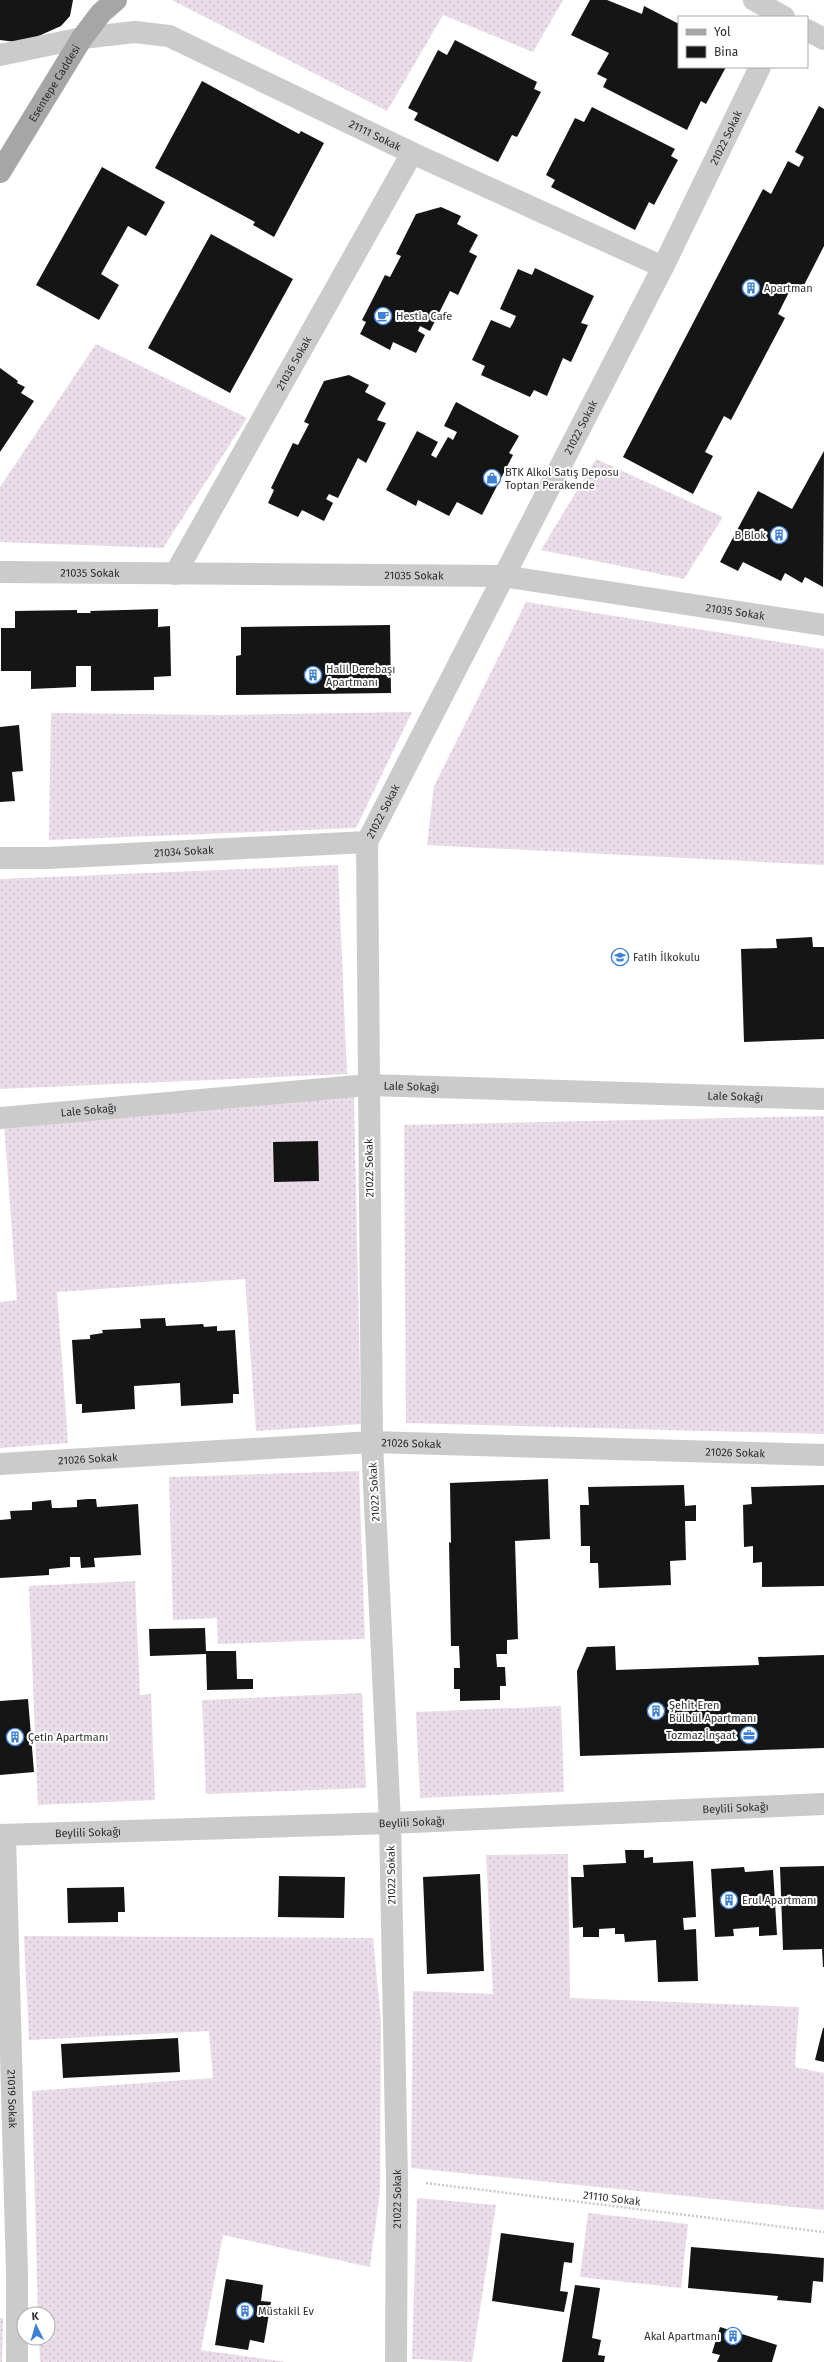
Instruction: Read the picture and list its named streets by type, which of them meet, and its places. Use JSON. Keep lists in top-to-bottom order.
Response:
{
  "streets": {
    "main road": ["Esentepe Caddesi"],
    "street": [
      "21111 Sokak",
      "21022 Sokak",
      "21036 Sokak",
      "21035 Sokak",
      "21034 Sokak",
      "Lale Sokağı",
      "21026 Sokak",
      "Beylili Sokağı",
      "21019 Sokak"
    ],
    "path": ["21110 Sokak"]
  },
  "crossings": [
    ["Esentepe Caddesi", "21111 Sokak"],
    ["21111 Sokak", "21022 Sokak"],
    ["21111 Sokak", "21036 Sokak"],
    ["21022 Sokak", "21035 Sokak"],
    ["21022 Sokak", "21034 Sokak"],
    ["21022 Sokak", "Lale Sokağı"],
    ["21022 Sokak", "21026 Sokak"],
    ["21022 Sokak", "Beylili Sokağı"],
    ["21022 Sokak", "21110 Sokak"],
    ["21036 Sokak", "21035 Sokak"],
    ["Beylili Sokağı", "21019 Sokak"]
  ],
  "places": {
    "building": [
      "Apartman",
      "B Blok",
      "Halil Derebaşı Apartmanı",
      "Şehit Eren Bülbül Apartmanı",
      "Çetin Apartmanı",
      "Erul Apartmanı",
      "Müstakil Ev",
      "Akal Apartmanı"
    ],
    "cafe": ["Hestia Cafe"],
    "shop": ["BTK Alkol Satış Deposu Toptan Perakende"],
    "school or university": ["Fatih İlkokulu"],
    "office": ["Tozmaz İnşaat"]
  },
  "legend": ["Yol", "Bina"],
  "north": "top"
}
